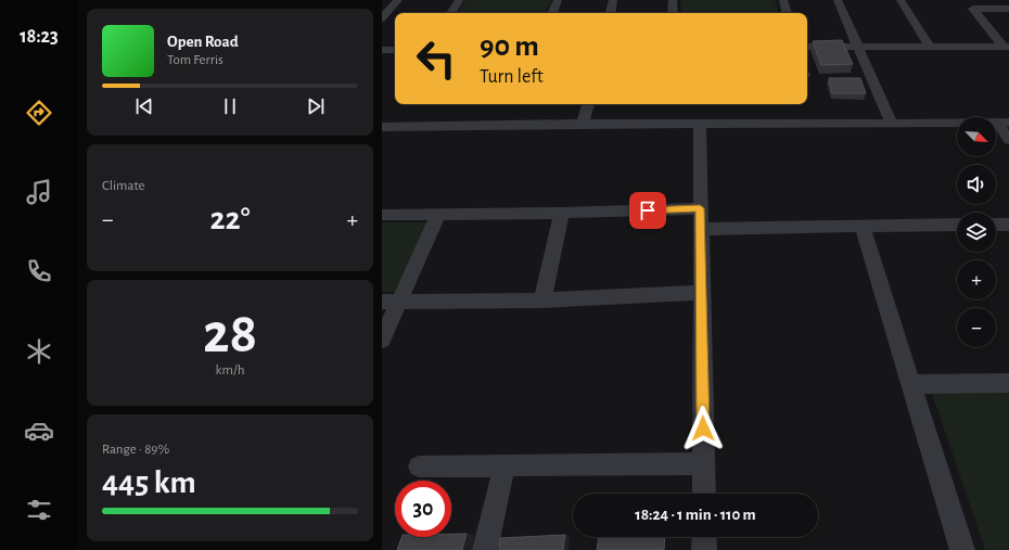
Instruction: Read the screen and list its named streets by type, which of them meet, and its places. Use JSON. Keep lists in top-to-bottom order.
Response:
{
  "north": "bottom right",
  "page": {
    "tabs": "18:23",
    "turn": ["90 m", "Turn left"],
    "song": ["Open Road", "Tom Ferris"],
    "map_buttons": ["+", "−"],
    "tile": [
      "Climate",
      ["28", "km/h"],
      ["Range · 89%", "445 km"]
    ],
    "heat": ["−", "22°", "+"],
    "limit": "30",
    "trip": "18:24 · 1 min · 110 m"
  }
}
